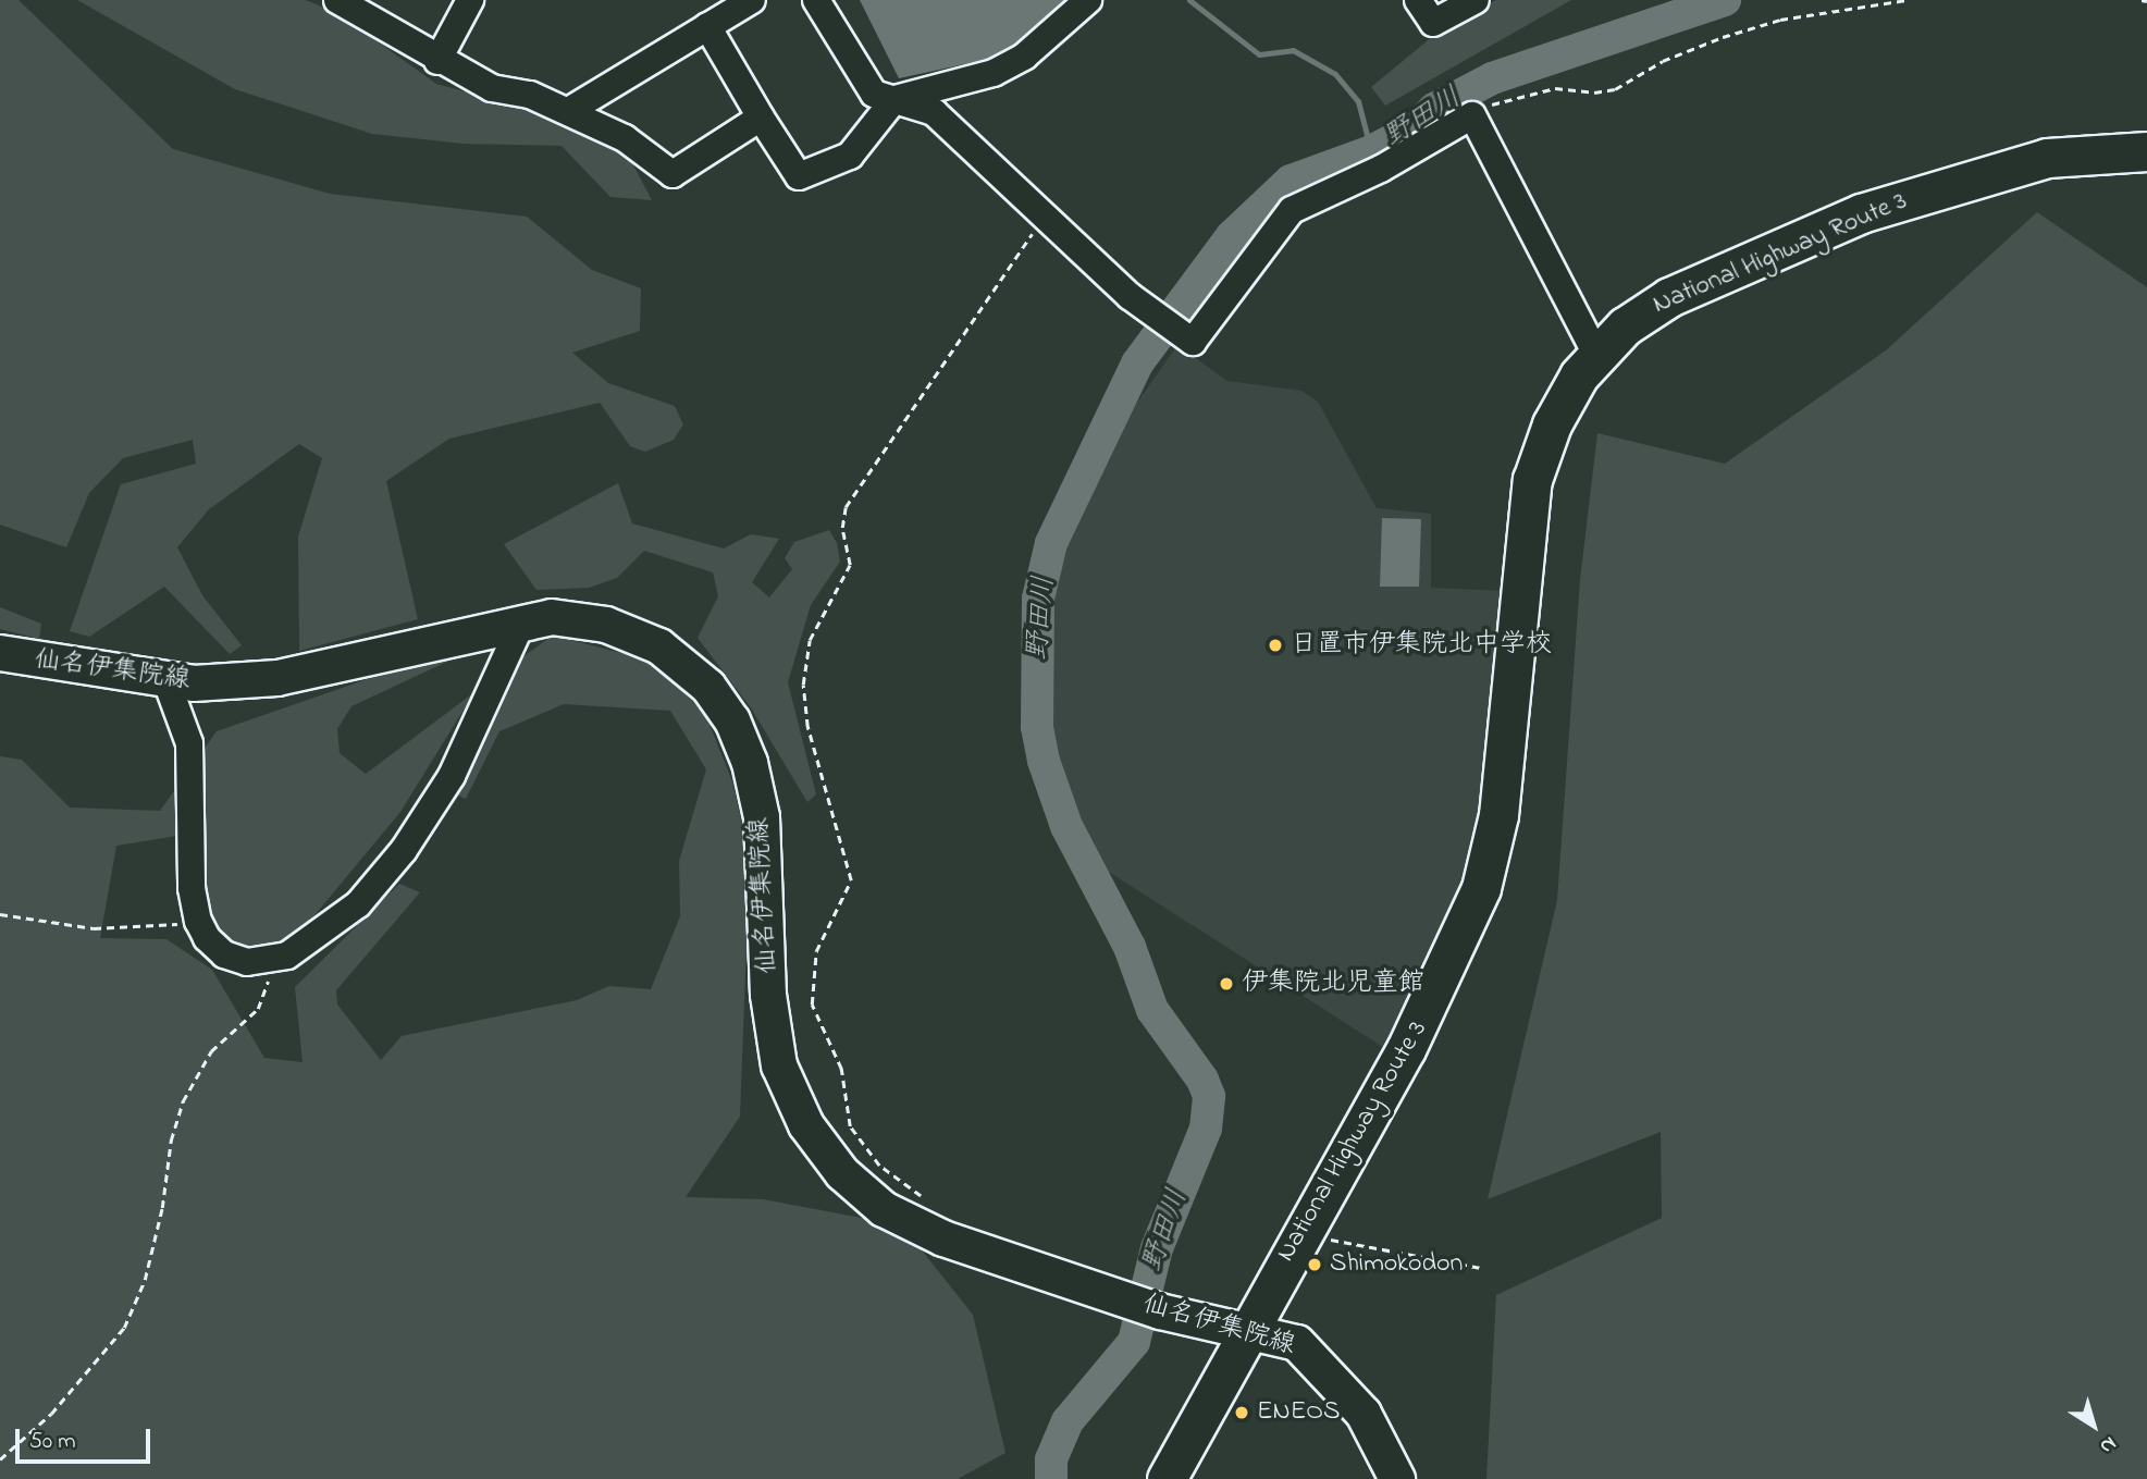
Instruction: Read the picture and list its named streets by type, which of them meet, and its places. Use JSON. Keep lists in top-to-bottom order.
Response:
{
  "streets": {
    "highway": ["National Highway Route 3"],
    "main road": ["仙名伊集院線"]
  },
  "crossings": [
    ["National Highway Route 3", "仙名伊集院線"]
  ],
  "water": ["野田川"],
  "places": [
    "日置市伊集院北中学校",
    "伊集院北児童館",
    "Shimokodon",
    "ENEOS"
  ],
  "scale_bar": "50 m",
  "north": "bottom right"
}
